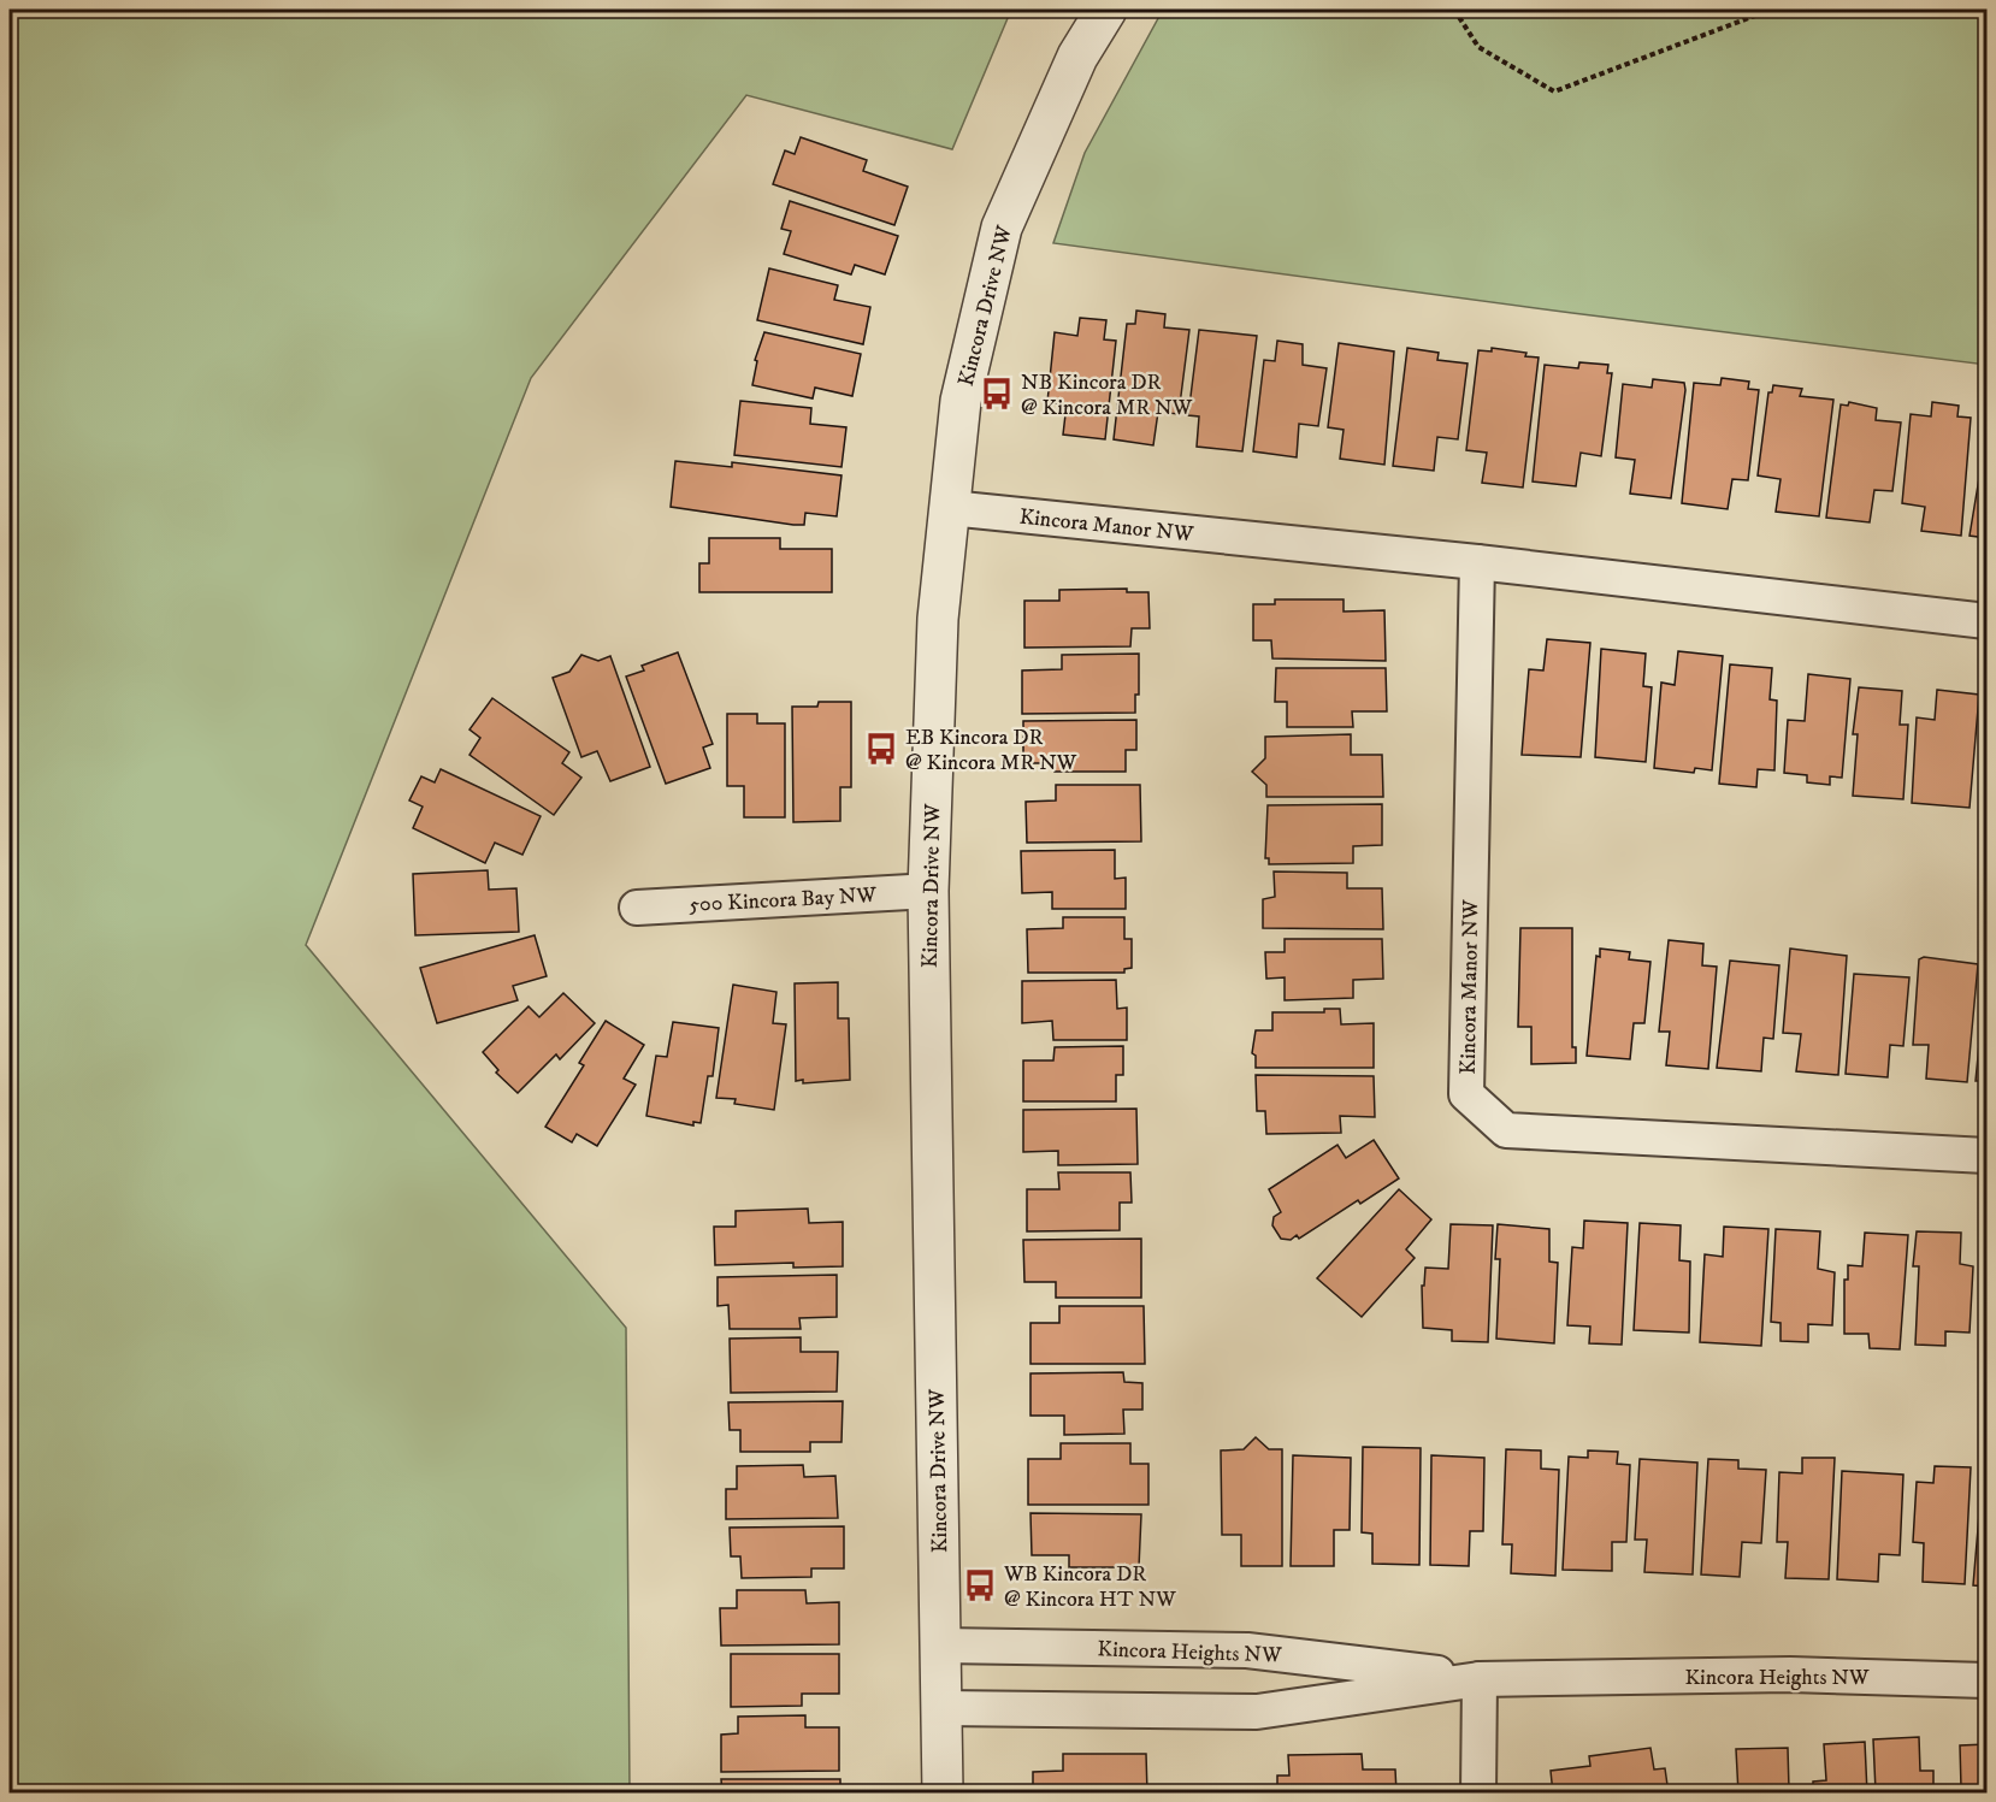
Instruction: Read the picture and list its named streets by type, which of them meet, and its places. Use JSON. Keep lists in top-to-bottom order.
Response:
{
  "streets": {
    "street": [
      "Kincora Drive NW",
      "Kincora Manor NW",
      "500 Kincora Bay NW",
      "Kincora Heights NW"
    ]
  },
  "crossings": [
    ["Kincora Drive NW", "Kincora Manor NW"],
    ["Kincora Drive NW", "500 Kincora Bay NW"],
    ["Kincora Drive NW", "Kincora Heights NW"]
  ],
  "places": {
    "bus stop": ["NB Kincora DR @ Kincora MR NW", "EB Kincora DR @ Kincora MR NW", "WB Kincora DR @ Kincora HT NW"]
  }
}
